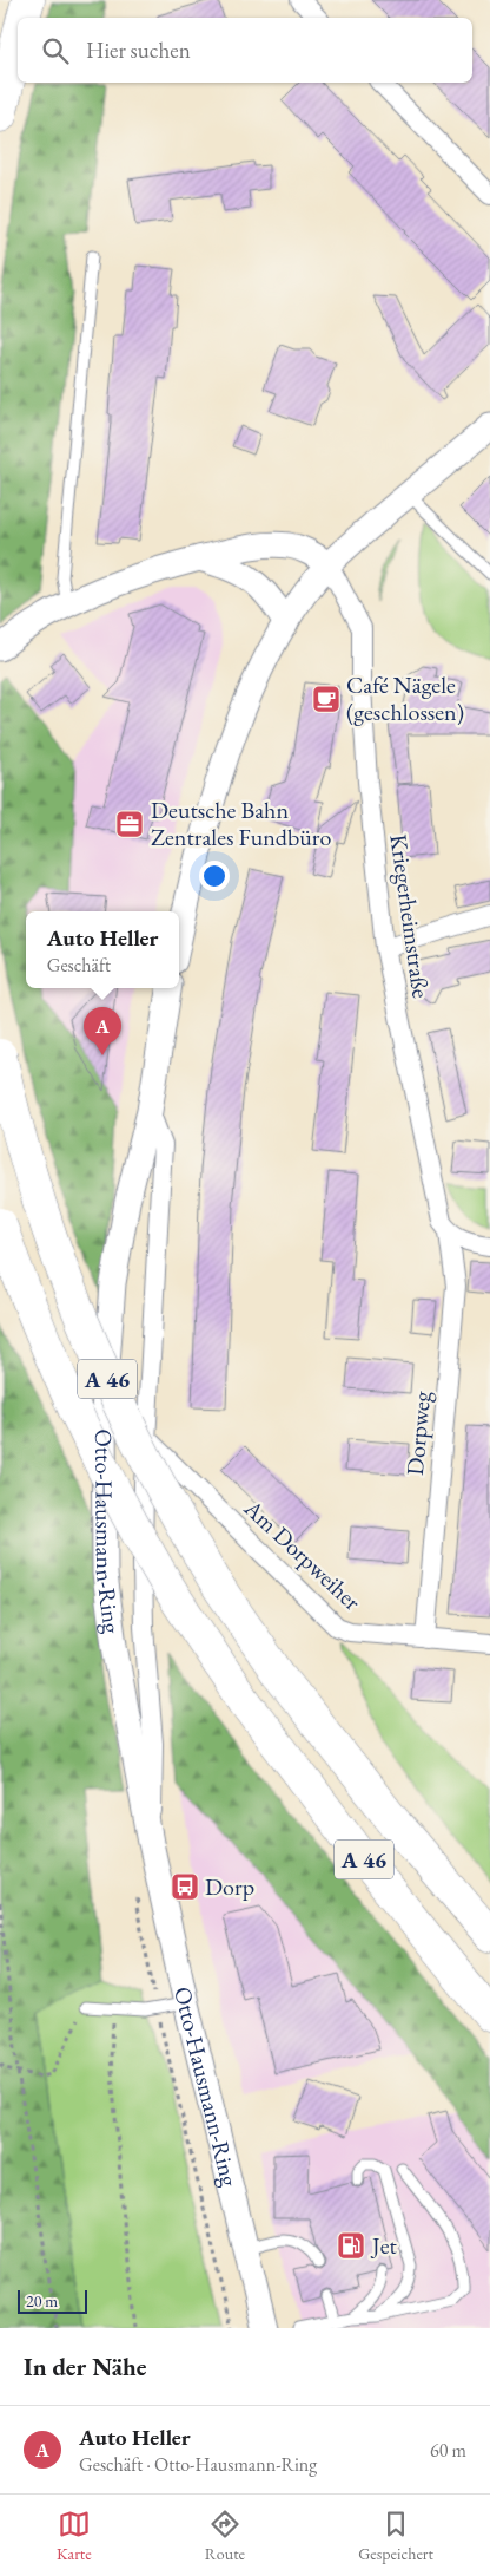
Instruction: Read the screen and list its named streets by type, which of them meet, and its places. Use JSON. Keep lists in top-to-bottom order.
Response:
{
  "streets": {
    "highway": ["A 46"],
    "street": [
      "Kriegerheimstraße",
      "Dorpweg",
      "Otto-Hausmann-Ring",
      "Am Dorpweiher"
    ]
  },
  "crossings": [
    ["Kriegerheimstraße", "Dorpweg"],
    ["Dorpweg", "Am Dorpweiher"],
    ["Otto-Hausmann-Ring", "Am Dorpweiher"]
  ],
  "places": {
    "cafe": ["Café Nägele (geschlossen)"],
    "office": ["Deutsche Bahn Zentrales Fundbüro"],
    "bus stop": ["Dorp"],
    "fuel station": ["Jet"]
  },
  "scale_bar": "20 m",
  "page": {
    "search": "Hier suchen",
    "popup": ["Auto Heller", "Geschäft"],
    "pins": "A",
    "scale": "20 m",
    "heading": "In der Nähe",
    "list": [
      {
        "mark": "A",
        "name": "Auto Heller",
        "note": "Geschäft · Otto-Hausmann-Ring",
        "value": "60 m"
      }
    ],
    "nav": ["Karte", "Route", "Gespeichert"]
  }
}
